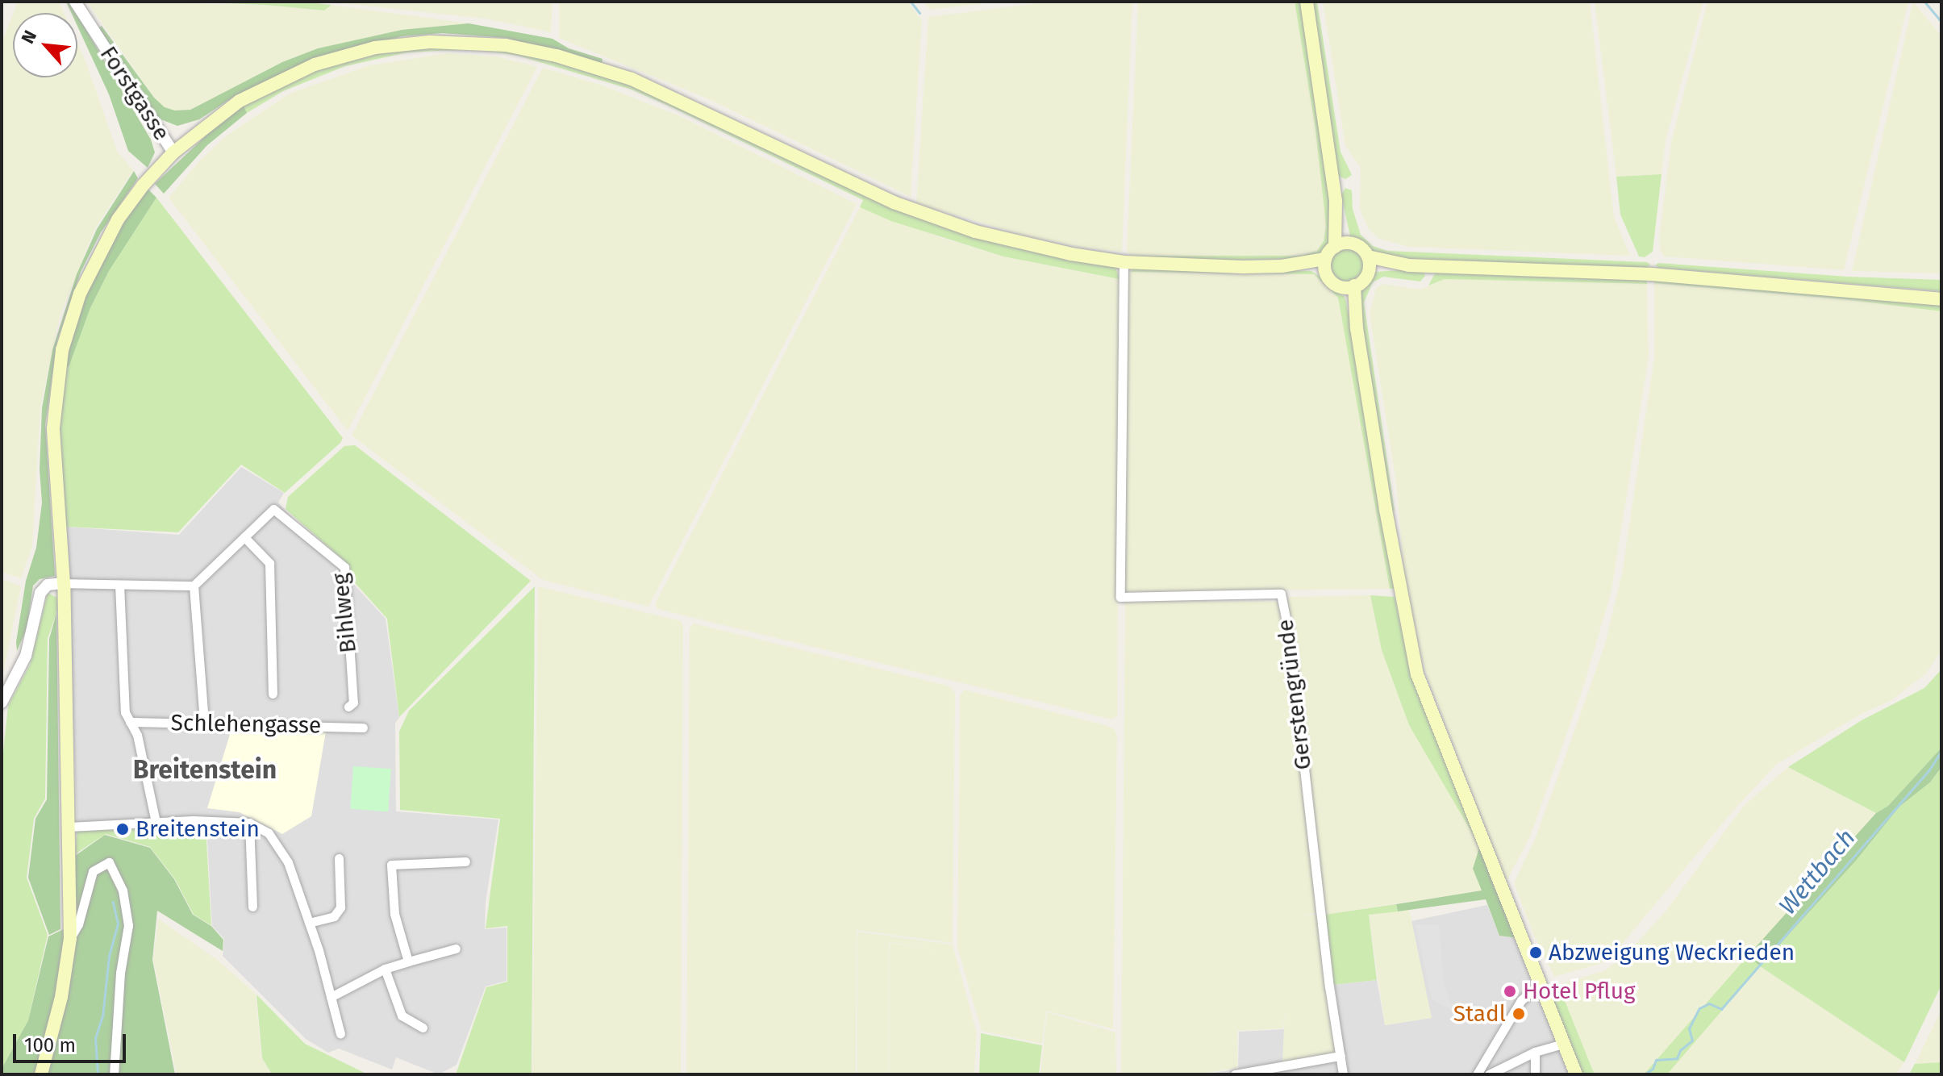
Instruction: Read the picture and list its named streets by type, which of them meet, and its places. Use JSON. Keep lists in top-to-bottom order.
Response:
{
  "streets": {
    "street": [
      "Forstgasse",
      "Bihlweg",
      "Gerstengründe",
      "Schlehengasse"
    ]
  },
  "districts": ["Breitenstein"],
  "water": ["Wettbach"],
  "places": [
    "Breitenstein",
    "Abzweigung Weckrieden",
    "Hotel Pflug",
    "Stadl"
  ],
  "scale_bar": "100 m",
  "north": "top left"
}
